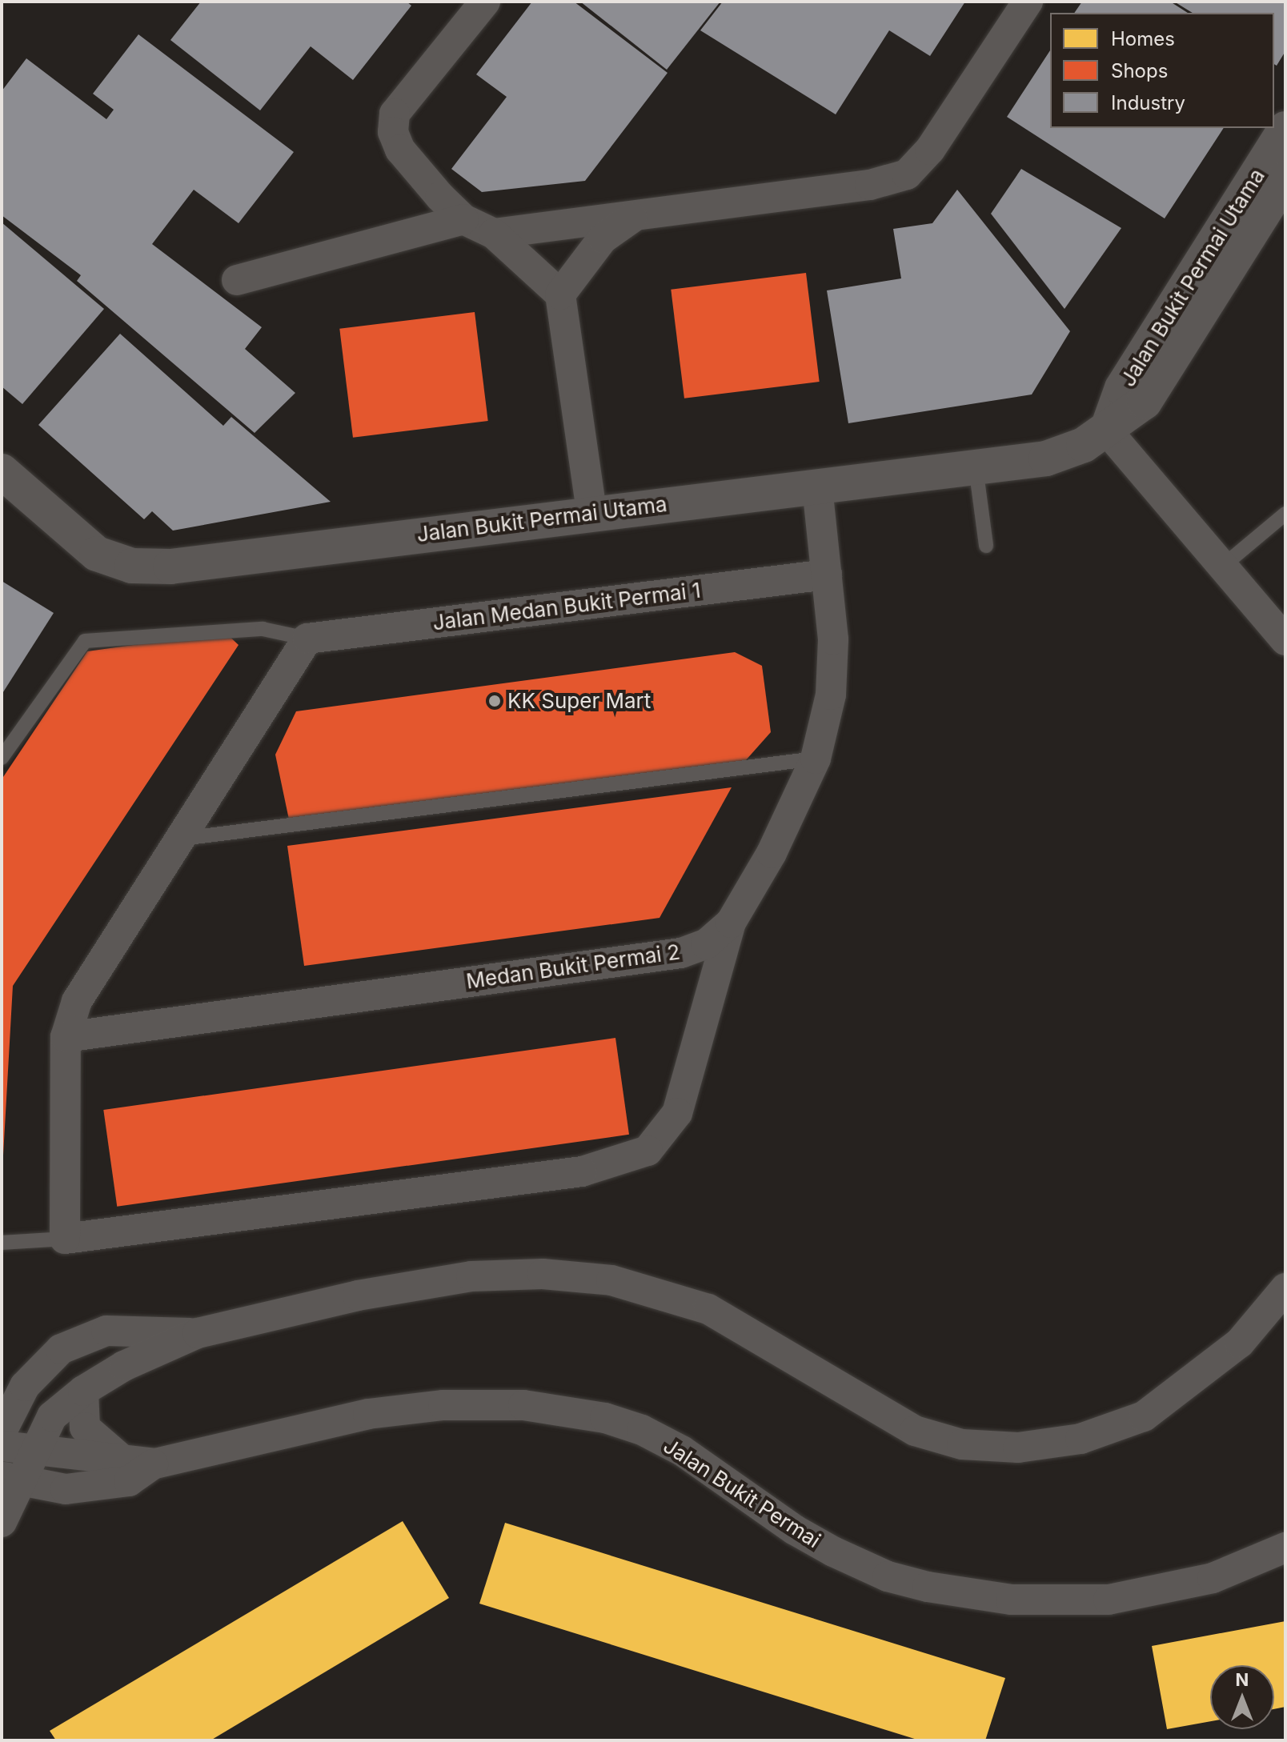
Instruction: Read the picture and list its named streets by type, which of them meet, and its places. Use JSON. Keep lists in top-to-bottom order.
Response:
{
  "streets": {
    "street": [
      "Jalan Bukit Permai Utama",
      "Jalan Medan Bukit Permai 1",
      "Medan Bukit Permai 2",
      "Jalan Bukit Permai"
    ]
  },
  "crossings": [
    ["Jalan Bukit Permai Utama", "Medan Bukit Permai 2"],
    ["Jalan Medan Bukit Permai 1", "Medan Bukit Permai 2"]
  ],
  "places": ["KK Super Mart"],
  "legend": ["Homes", "Shops", "Industry"],
  "north": "top"
}
